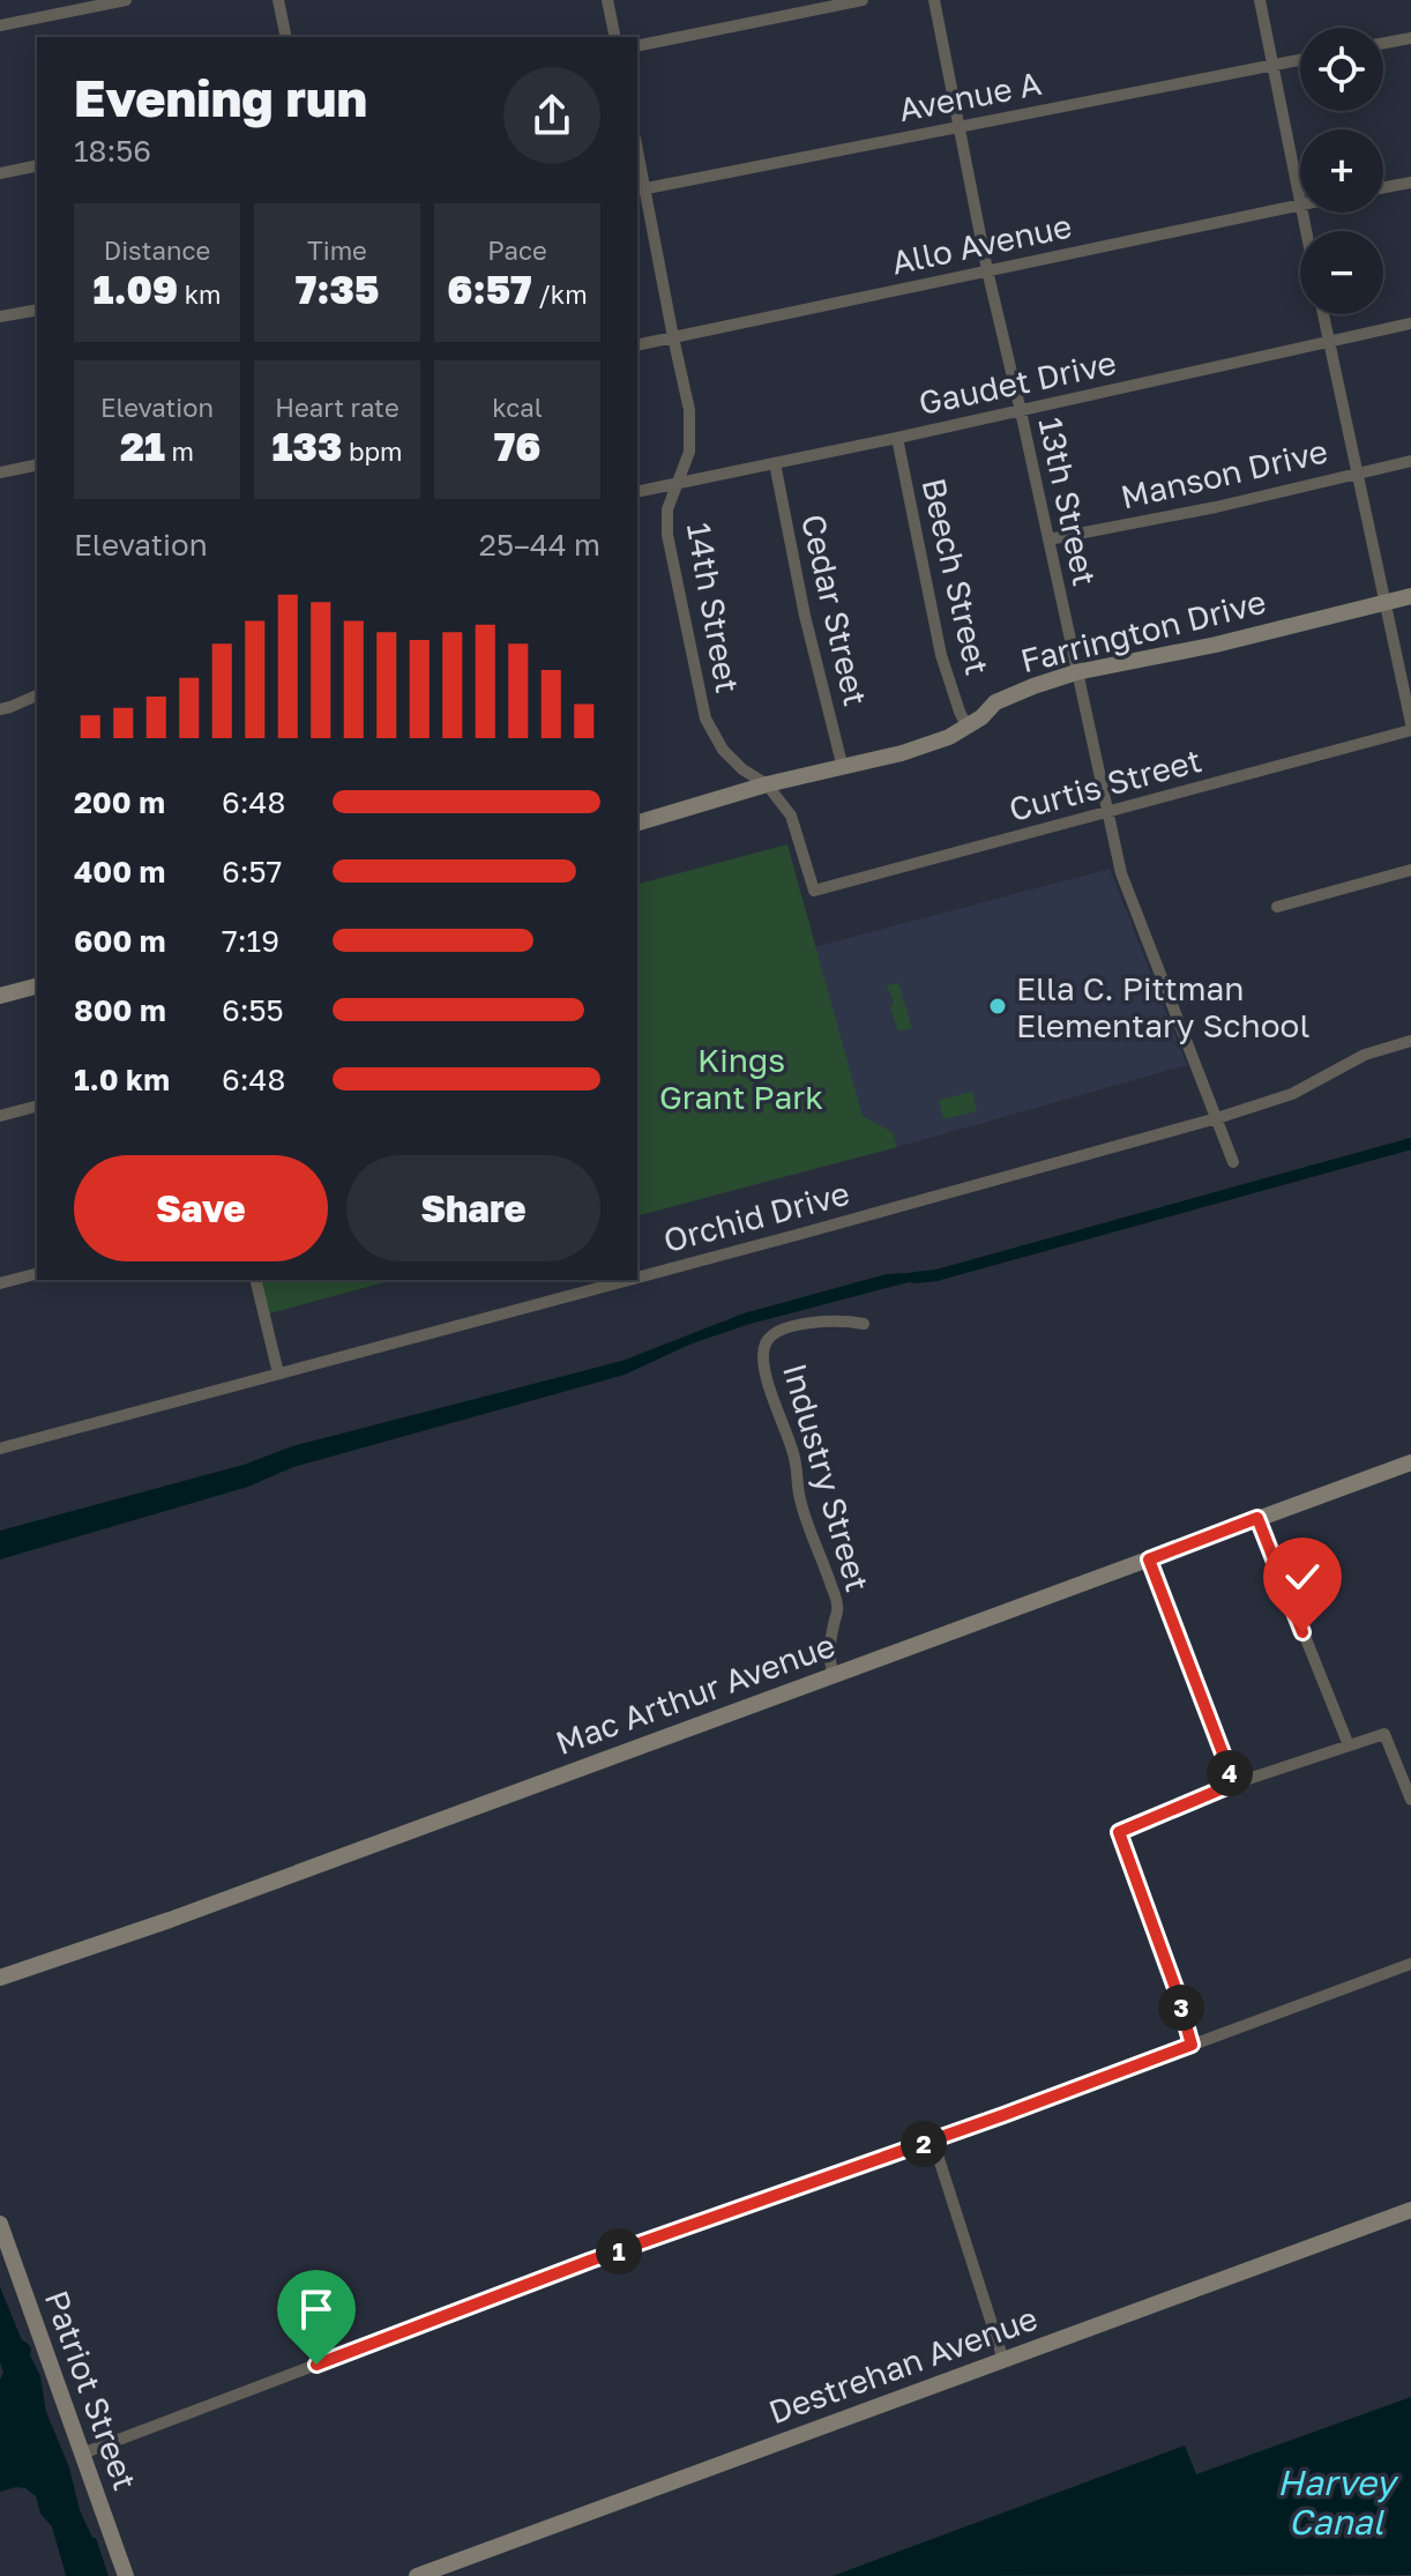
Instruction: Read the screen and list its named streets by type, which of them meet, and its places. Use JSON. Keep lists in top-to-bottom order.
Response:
{
  "streets": {
    "street": [
      "Avenue A",
      "Allo Avenue",
      "Gaudet Drive",
      "Manson Drive",
      "13th Street",
      "Beech Street",
      "14th Street",
      "Cedar Street",
      "Farrington Drive",
      "Curtis Street",
      "Orchid Drive",
      "Industry Street",
      "Mac Arthur Avenue",
      "Destrehan Avenue",
      "Patriot Street"
    ]
  },
  "crossings": [
    ["Avenue A", "13th Street"],
    ["Avenue A", "14th Street"],
    ["Allo Avenue", "13th Street"],
    ["Allo Avenue", "14th Street"],
    ["Gaudet Drive", "13th Street"],
    ["Gaudet Drive", "Beech Street"],
    ["Gaudet Drive", "14th Street"],
    ["Gaudet Drive", "Cedar Street"],
    ["Manson Drive", "13th Street"],
    ["13th Street", "Farrington Drive"],
    ["13th Street", "Curtis Street"],
    ["13th Street", "Orchid Drive"],
    ["Beech Street", "Farrington Drive"],
    ["14th Street", "Farrington Drive"],
    ["14th Street", "Curtis Street"],
    ["Cedar Street", "Farrington Drive"],
    ["Industry Street", "Mac Arthur Avenue"]
  ],
  "water": ["Harvey Canal"],
  "parks": ["Kings Grant Park"],
  "places": ["Ella C. Pittman Elementary School"],
  "page": {
    "map_buttons": ["+", "−"],
    "heading": ["Evening run", "18:56"],
    "stats": [
      ["Distance", "1.09 km"],
      ["Time", "7:35"],
      ["Pace", "6:57 /km"],
      ["Elevation", "21 m"],
      ["Heart rate", "133 bpm"],
      ["kcal", "76"]
    ],
    "chart": ["Elevation", "25–44 m"],
    "list": [
      {
        "name": "200 m",
        "note": "6:48"
      },
      {
        "name": "400 m",
        "note": "6:57"
      },
      {
        "name": "600 m",
        "note": "7:19"
      },
      {
        "name": "800 m",
        "note": "6:55"
      },
      {
        "name": "1.0 km",
        "note": "6:48"
      }
    ],
    "buttons": ["Save", "Share"],
    "pins": [
      "4",
      "3",
      "2",
      "1"
    ]
  }
}
